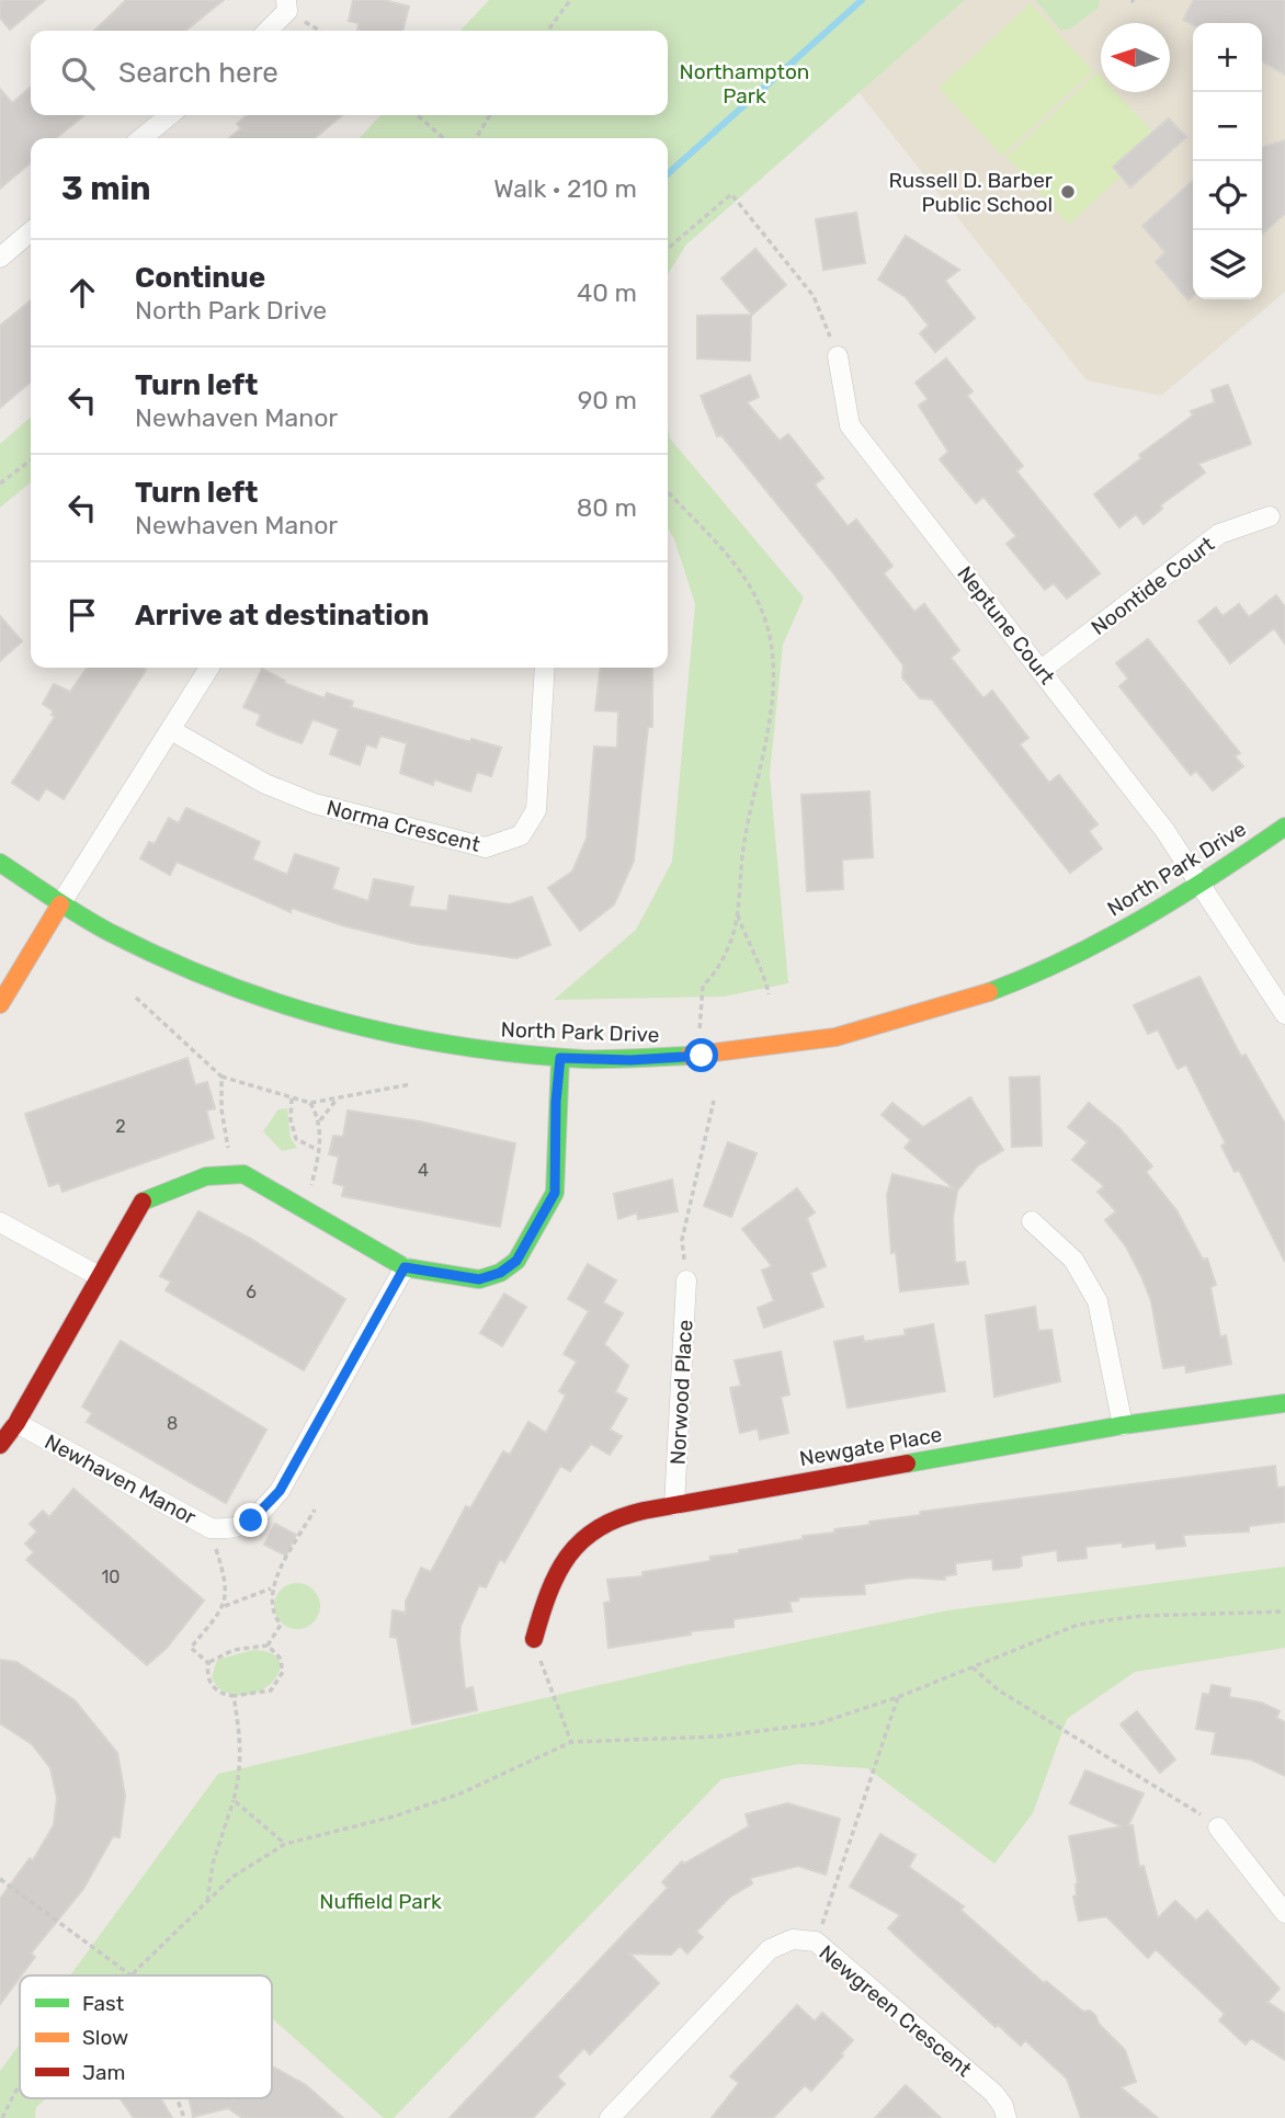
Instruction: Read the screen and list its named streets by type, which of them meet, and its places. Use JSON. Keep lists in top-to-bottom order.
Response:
{
  "streets": {
    "street": [
      "Noontide Court",
      "Neptune Court",
      "Norma Crescent",
      "North Park Drive",
      "Norwood Place",
      "Newgate Place",
      "Newhaven Manor",
      "Newgreen Crescent"
    ]
  },
  "crossings": [
    ["Noontide Court", "Neptune Court"],
    ["Neptune Court", "North Park Drive"],
    ["Norwood Place", "Newgate Place"]
  ],
  "parks": ["Northampton Park", "Nuffield Park"],
  "places": ["Russell D. Barber Public School"],
  "house_numbers": [
    "2",
    "4",
    "6",
    "8",
    "10"
  ],
  "legend": ["Fast", "Slow", "Jam"],
  "north": "left",
  "page": {
    "map_buttons": ["+", "−"],
    "search": "Search here",
    "heading": ["3 min", "Walk · 210 m"],
    "list": [
      ["Continue", "North Park Drive", "40 m"],
      ["Turn left", "Newhaven Manor", "90 m"],
      ["Turn left", "Newhaven Manor", "80 m"],
      "Arrive at destination"
    ]
  }
}
